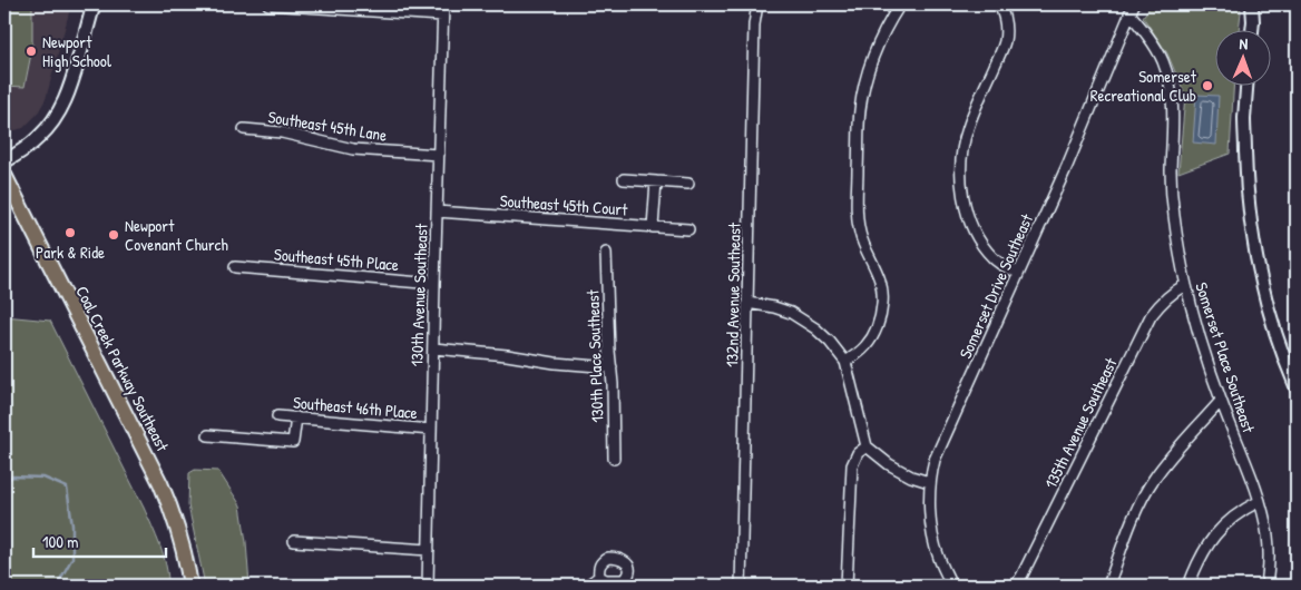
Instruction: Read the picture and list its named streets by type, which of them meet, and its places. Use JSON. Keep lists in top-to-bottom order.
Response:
{
  "streets": {
    "main road": ["Coal Creek Parkway Southeast"],
    "street": [
      "Southeast 45th Lane",
      "Southeast 45th Court",
      "Southeast 45th Place",
      "Somerset Drive Southeast",
      "130th Avenue Southeast",
      "132nd Avenue Southeast",
      "130th Place Southeast",
      "Somerset Place Southeast",
      "Southeast 46th Place",
      "135th Avenue Southeast"
    ]
  },
  "crossings": [
    ["Southeast 45th Lane", "130th Avenue Southeast"],
    ["Southeast 45th Court", "130th Avenue Southeast"],
    ["Southeast 45th Place", "130th Avenue Southeast"],
    ["Somerset Drive Southeast", "Somerset Place Southeast"],
    ["130th Avenue Southeast", "Southeast 46th Place"],
    ["Somerset Place Southeast", "135th Avenue Southeast"]
  ],
  "places": [
    "Newport High School",
    "Somerset Recreational Club",
    "Park & Ride",
    "Newport Covenant Church"
  ],
  "scale_bar": "100 m",
  "north": "top"
}
